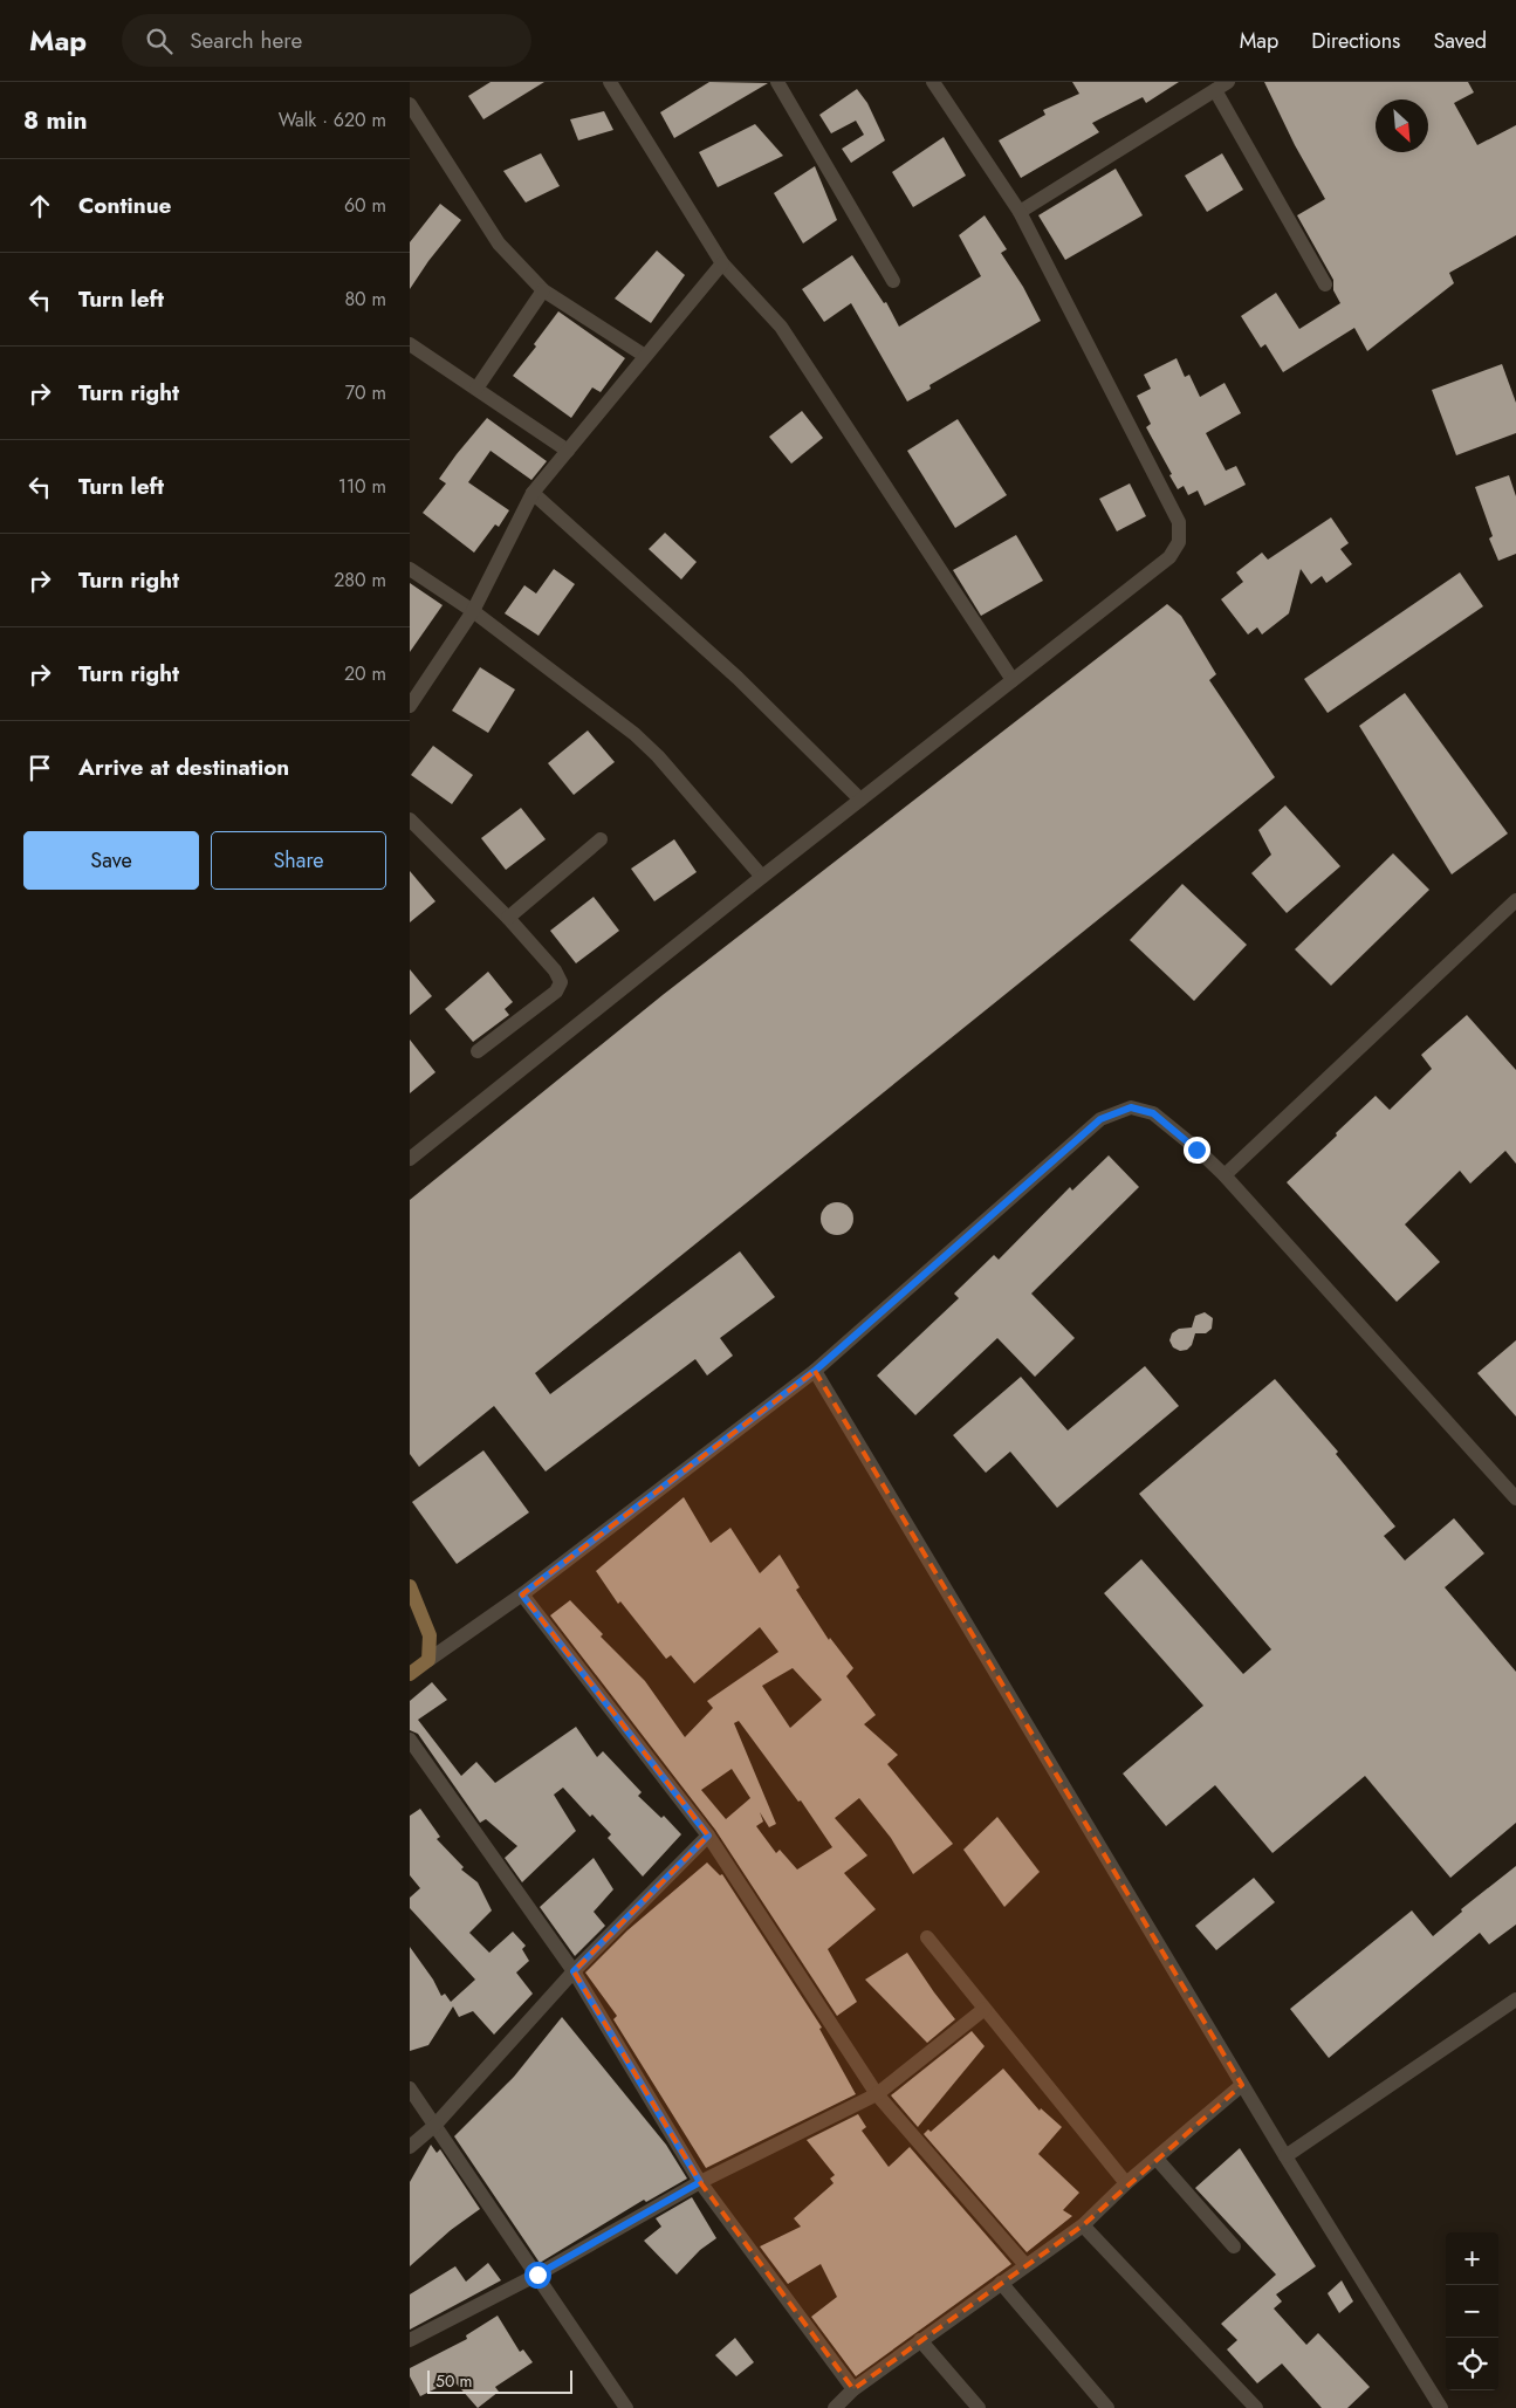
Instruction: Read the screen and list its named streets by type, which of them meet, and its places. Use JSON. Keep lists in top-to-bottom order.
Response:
{
  "scale_bar": "50 m",
  "north": "bottom right",
  "page": {
    "header": "Map",
    "search": "Search here",
    "nav": ["Map", "Directions", "Saved"],
    "heading": ["8 min", "Walk · 620 m"],
    "list": [
      ["Continue", "60 m"],
      ["Turn left", "80 m"],
      ["Turn right", "70 m"],
      ["Turn left", "110 m"],
      ["Turn right", "280 m"],
      ["Turn right", "20 m"],
      "Arrive at destination"
    ],
    "buttons": ["Save", "Share"],
    "map_buttons": ["+", "−"],
    "scale": "50 m"
  }
}
